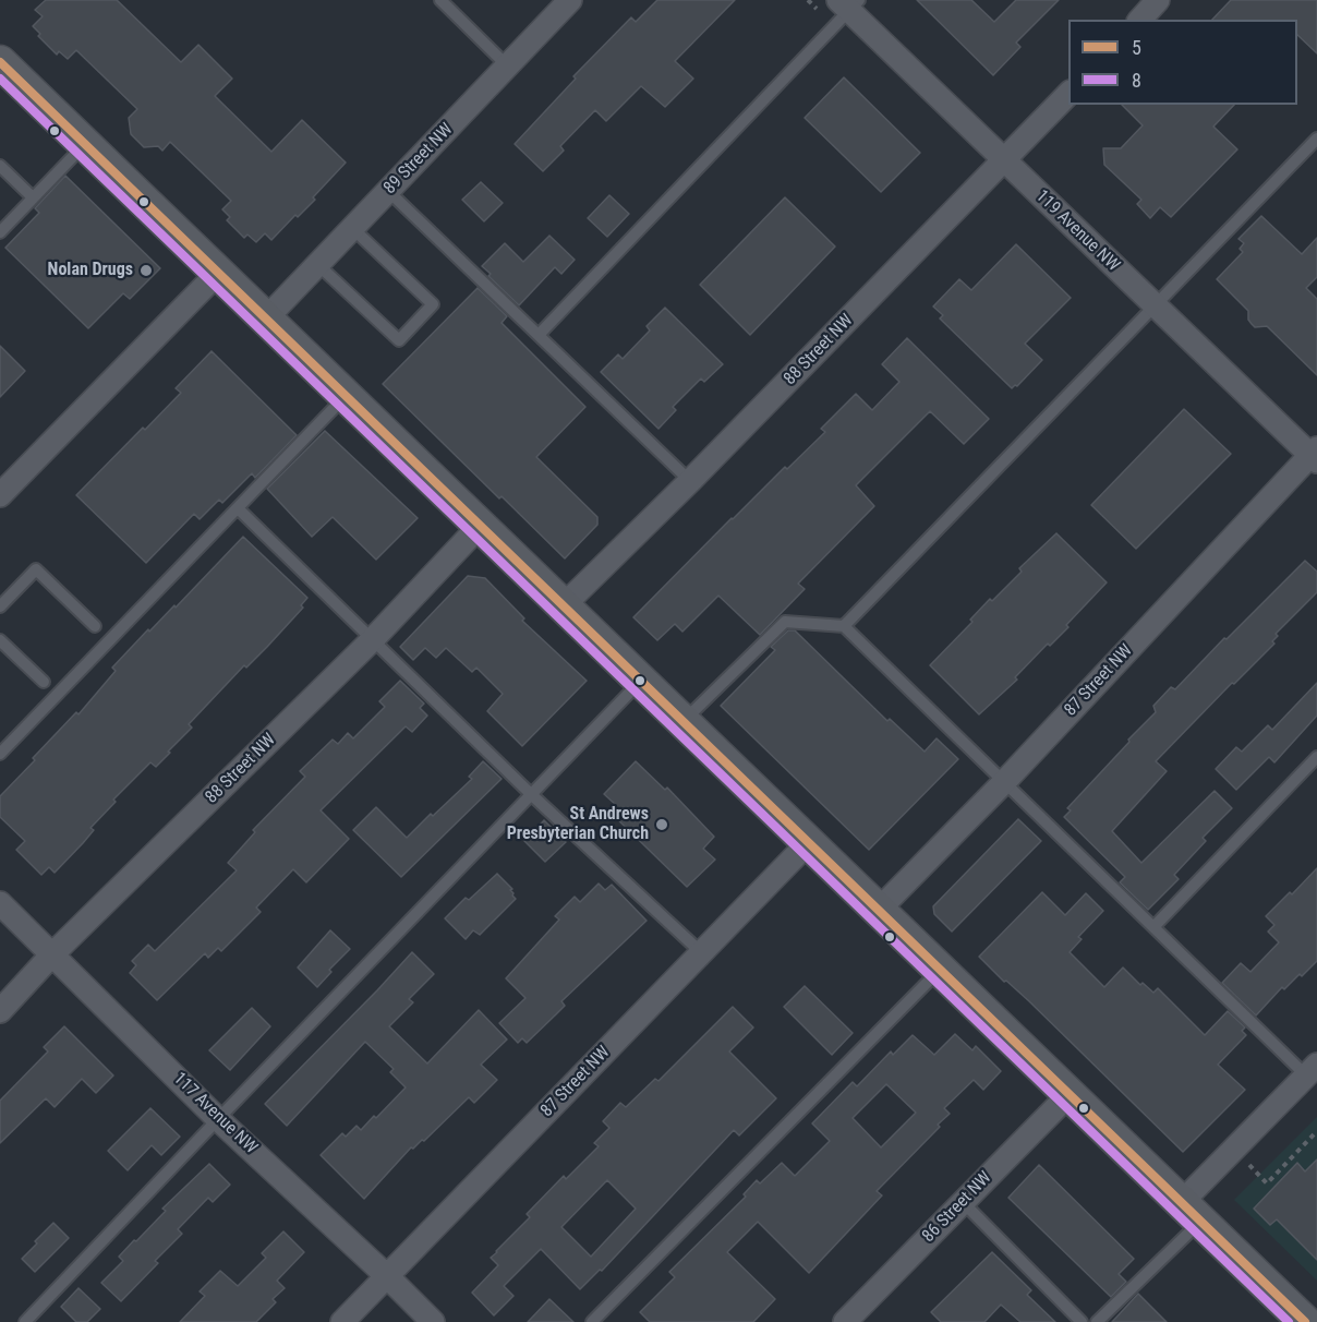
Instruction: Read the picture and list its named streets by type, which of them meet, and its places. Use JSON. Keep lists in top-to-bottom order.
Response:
{
  "streets": {
    "street": [
      "89 Street NW",
      "119 Avenue NW",
      "88 Street NW",
      "87 Street NW",
      "117 Avenue NW",
      "86 Street NW"
    ]
  },
  "crossings": [
    ["119 Avenue NW", "88 Street NW"],
    ["119 Avenue NW", "87 Street NW"],
    ["88 Street NW", "117 Avenue NW"],
    ["87 Street NW", "117 Avenue NW"]
  ],
  "places": ["Nolan Drugs", "St Andrews Presbyterian Church"],
  "lines": ["transit line 5", "transit line 8"],
  "legend": ["5", "8"]
}
